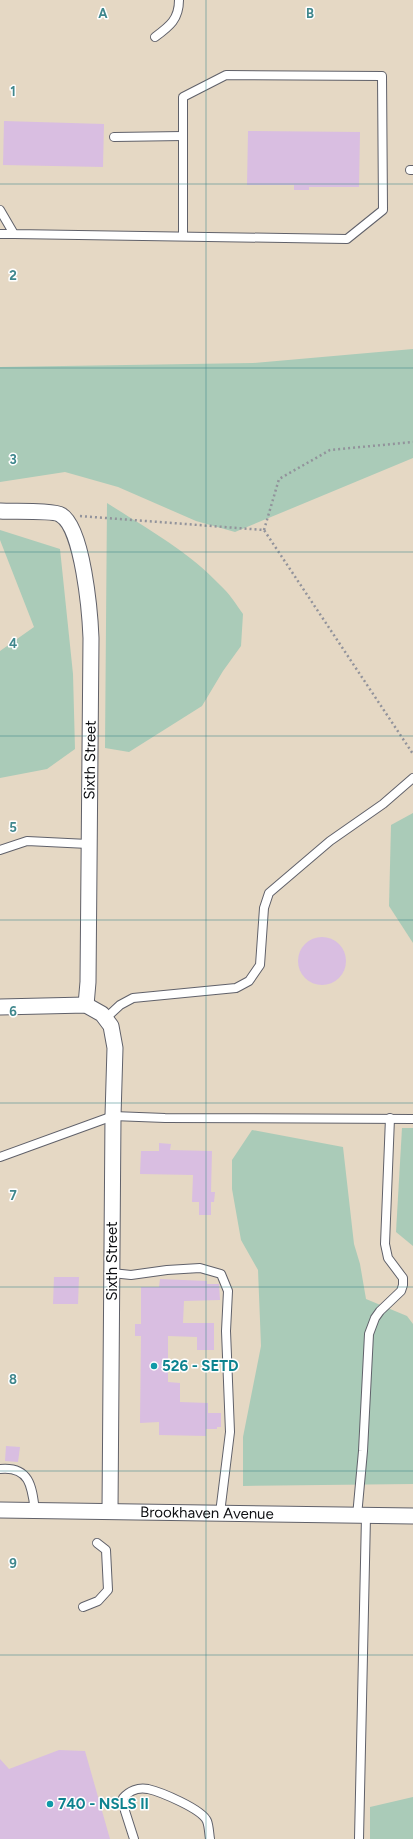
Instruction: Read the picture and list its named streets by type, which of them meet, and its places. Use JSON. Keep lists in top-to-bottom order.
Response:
{
  "streets": {
    "street": ["Sixth Street", "Brookhaven Avenue"]
  },
  "crossings": [
    ["Sixth Street", "Brookhaven Avenue"]
  ],
  "places": ["526 - SETD", "740 - NSLS II"],
  "grid": {
    "columns": ["A", "B"],
    "rows": [
      "1",
      "2",
      "3",
      "4",
      "5",
      "6",
      "7",
      "8",
      "9"
    ]
  }
}
